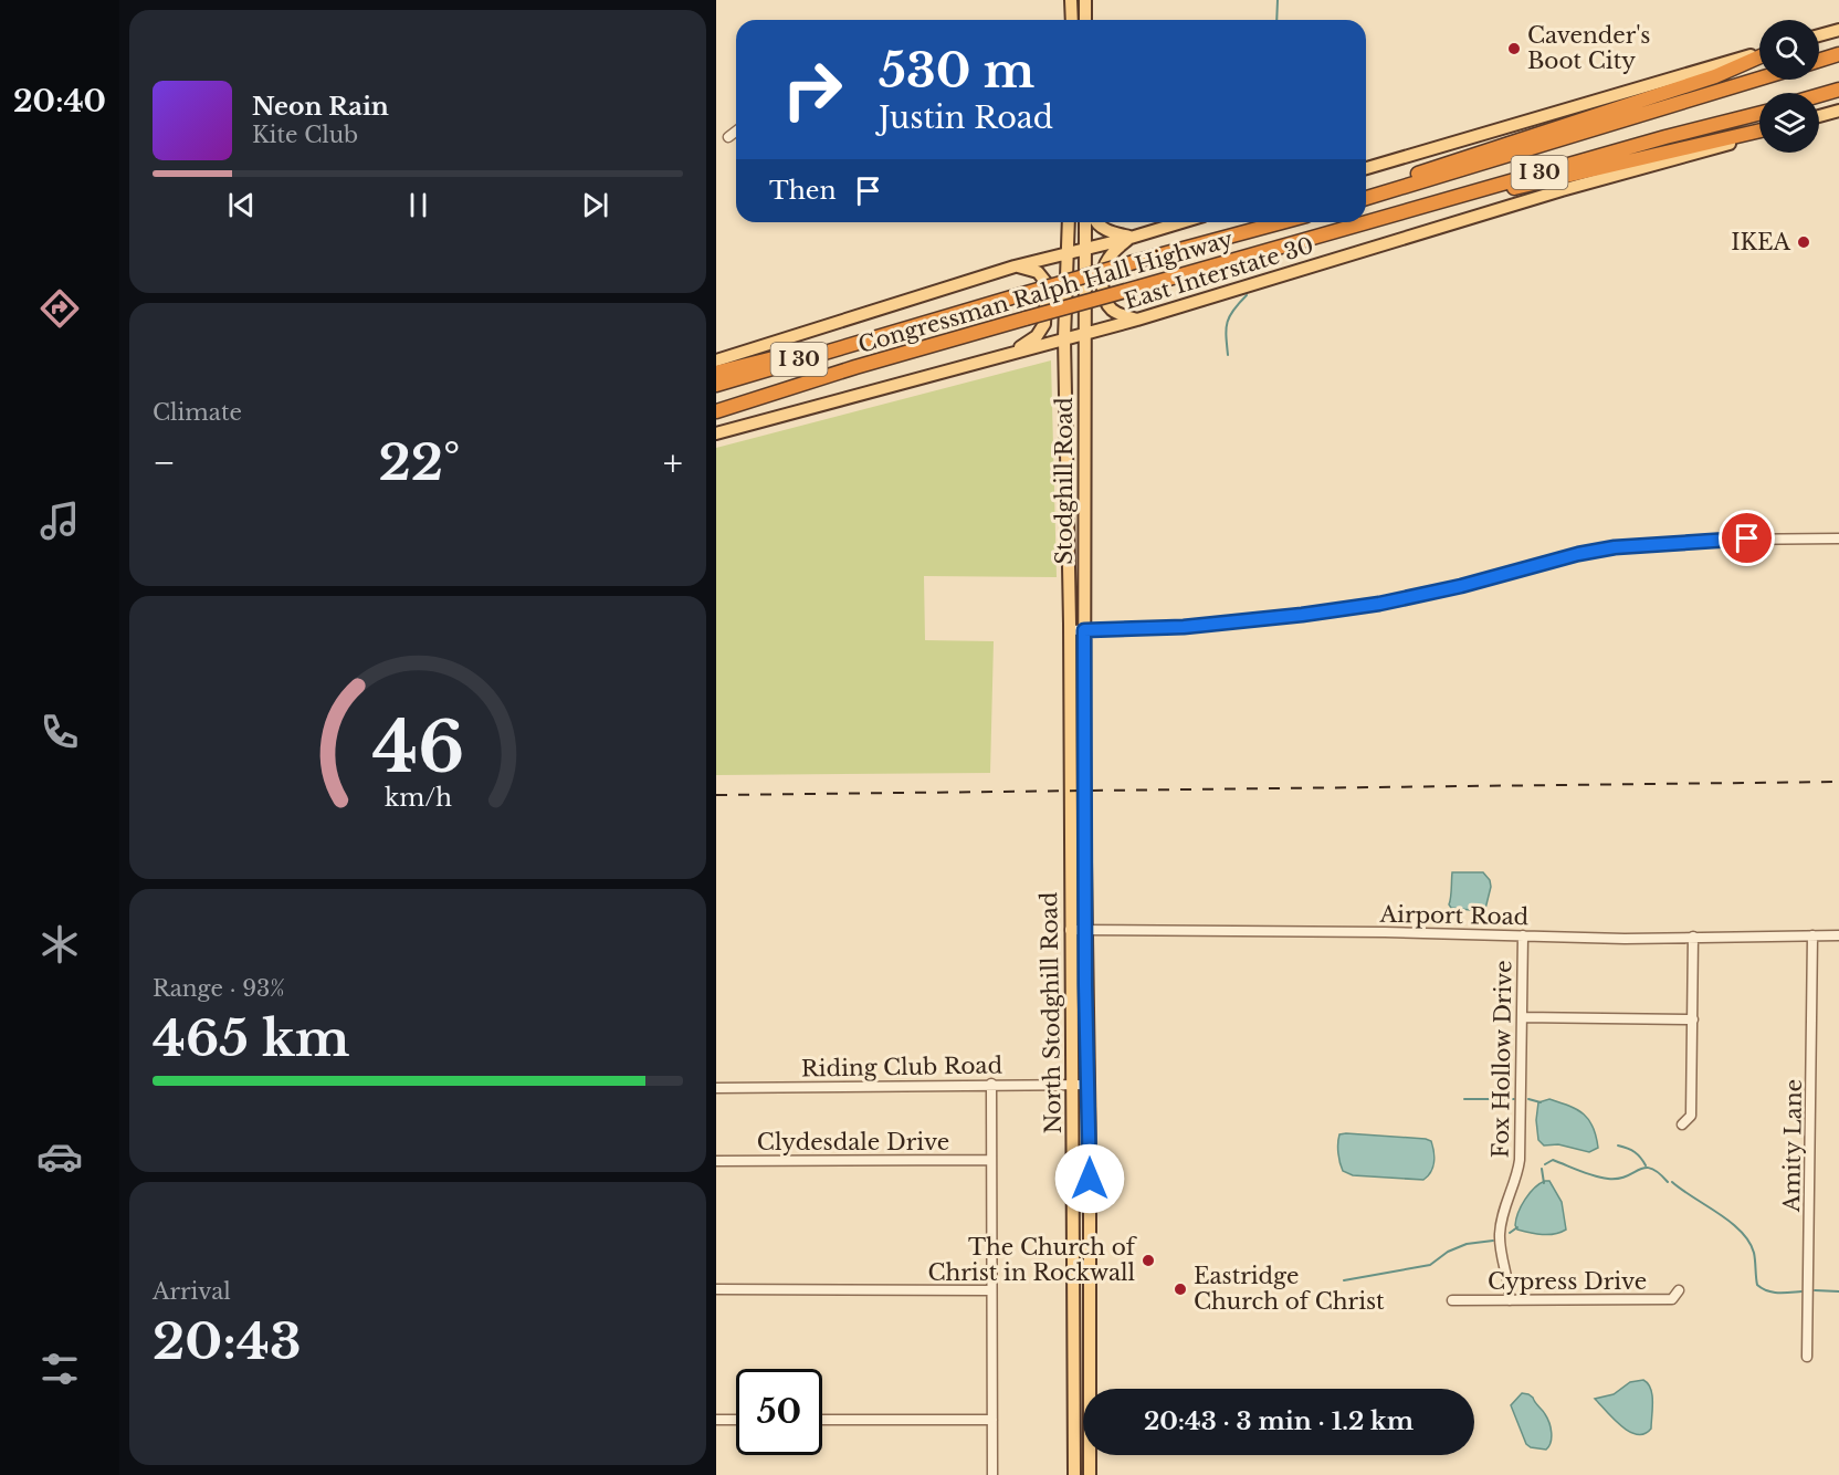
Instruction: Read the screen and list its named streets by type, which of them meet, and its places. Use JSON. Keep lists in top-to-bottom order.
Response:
{
  "streets": {
    "highway": ["I 30", "Congressman Ralph Hall Highway"],
    "main road": ["East Interstate 30", "Stodghill Road", "North Stodghill Road"],
    "street": [
      "Airport Road",
      "Fox Hollow Drive",
      "Riding Club Road",
      "Clydesdale Drive",
      "Amity Lane",
      "Cypress Drive"
    ]
  },
  "crossings": [
    ["East Interstate 30", "Stodghill Road"],
    ["Stodghill Road", "North Stodghill Road"],
    ["Airport Road", "North Stodghill Road"],
    ["Airport Road", "Fox Hollow Drive"],
    ["Airport Road", "Amity Lane"],
    ["North Stodghill Road", "Riding Club Road"],
    ["Fox Hollow Drive", "Cypress Drive"]
  ],
  "places": [
    "Cavender's Boot City",
    "IKEA",
    "The Church of Christ in Rockwall",
    "Eastridge Church of Christ"
  ],
  "page": {
    "tabs": "20:40",
    "turn": ["530 m", "Justin Road"],
    "song": ["Neon Rain", "Kite Club"],
    "then": "Then",
    "tile": [
      "Climate",
      ["Range · 93%", "465 km"],
      ["Arrival", "20:43"]
    ],
    "heat": ["−", "22°", "+"],
    "limit": "50",
    "trip": "20:43 · 3 min · 1.2 km",
    "gauge": ["46", "km/h"]
  }
}
